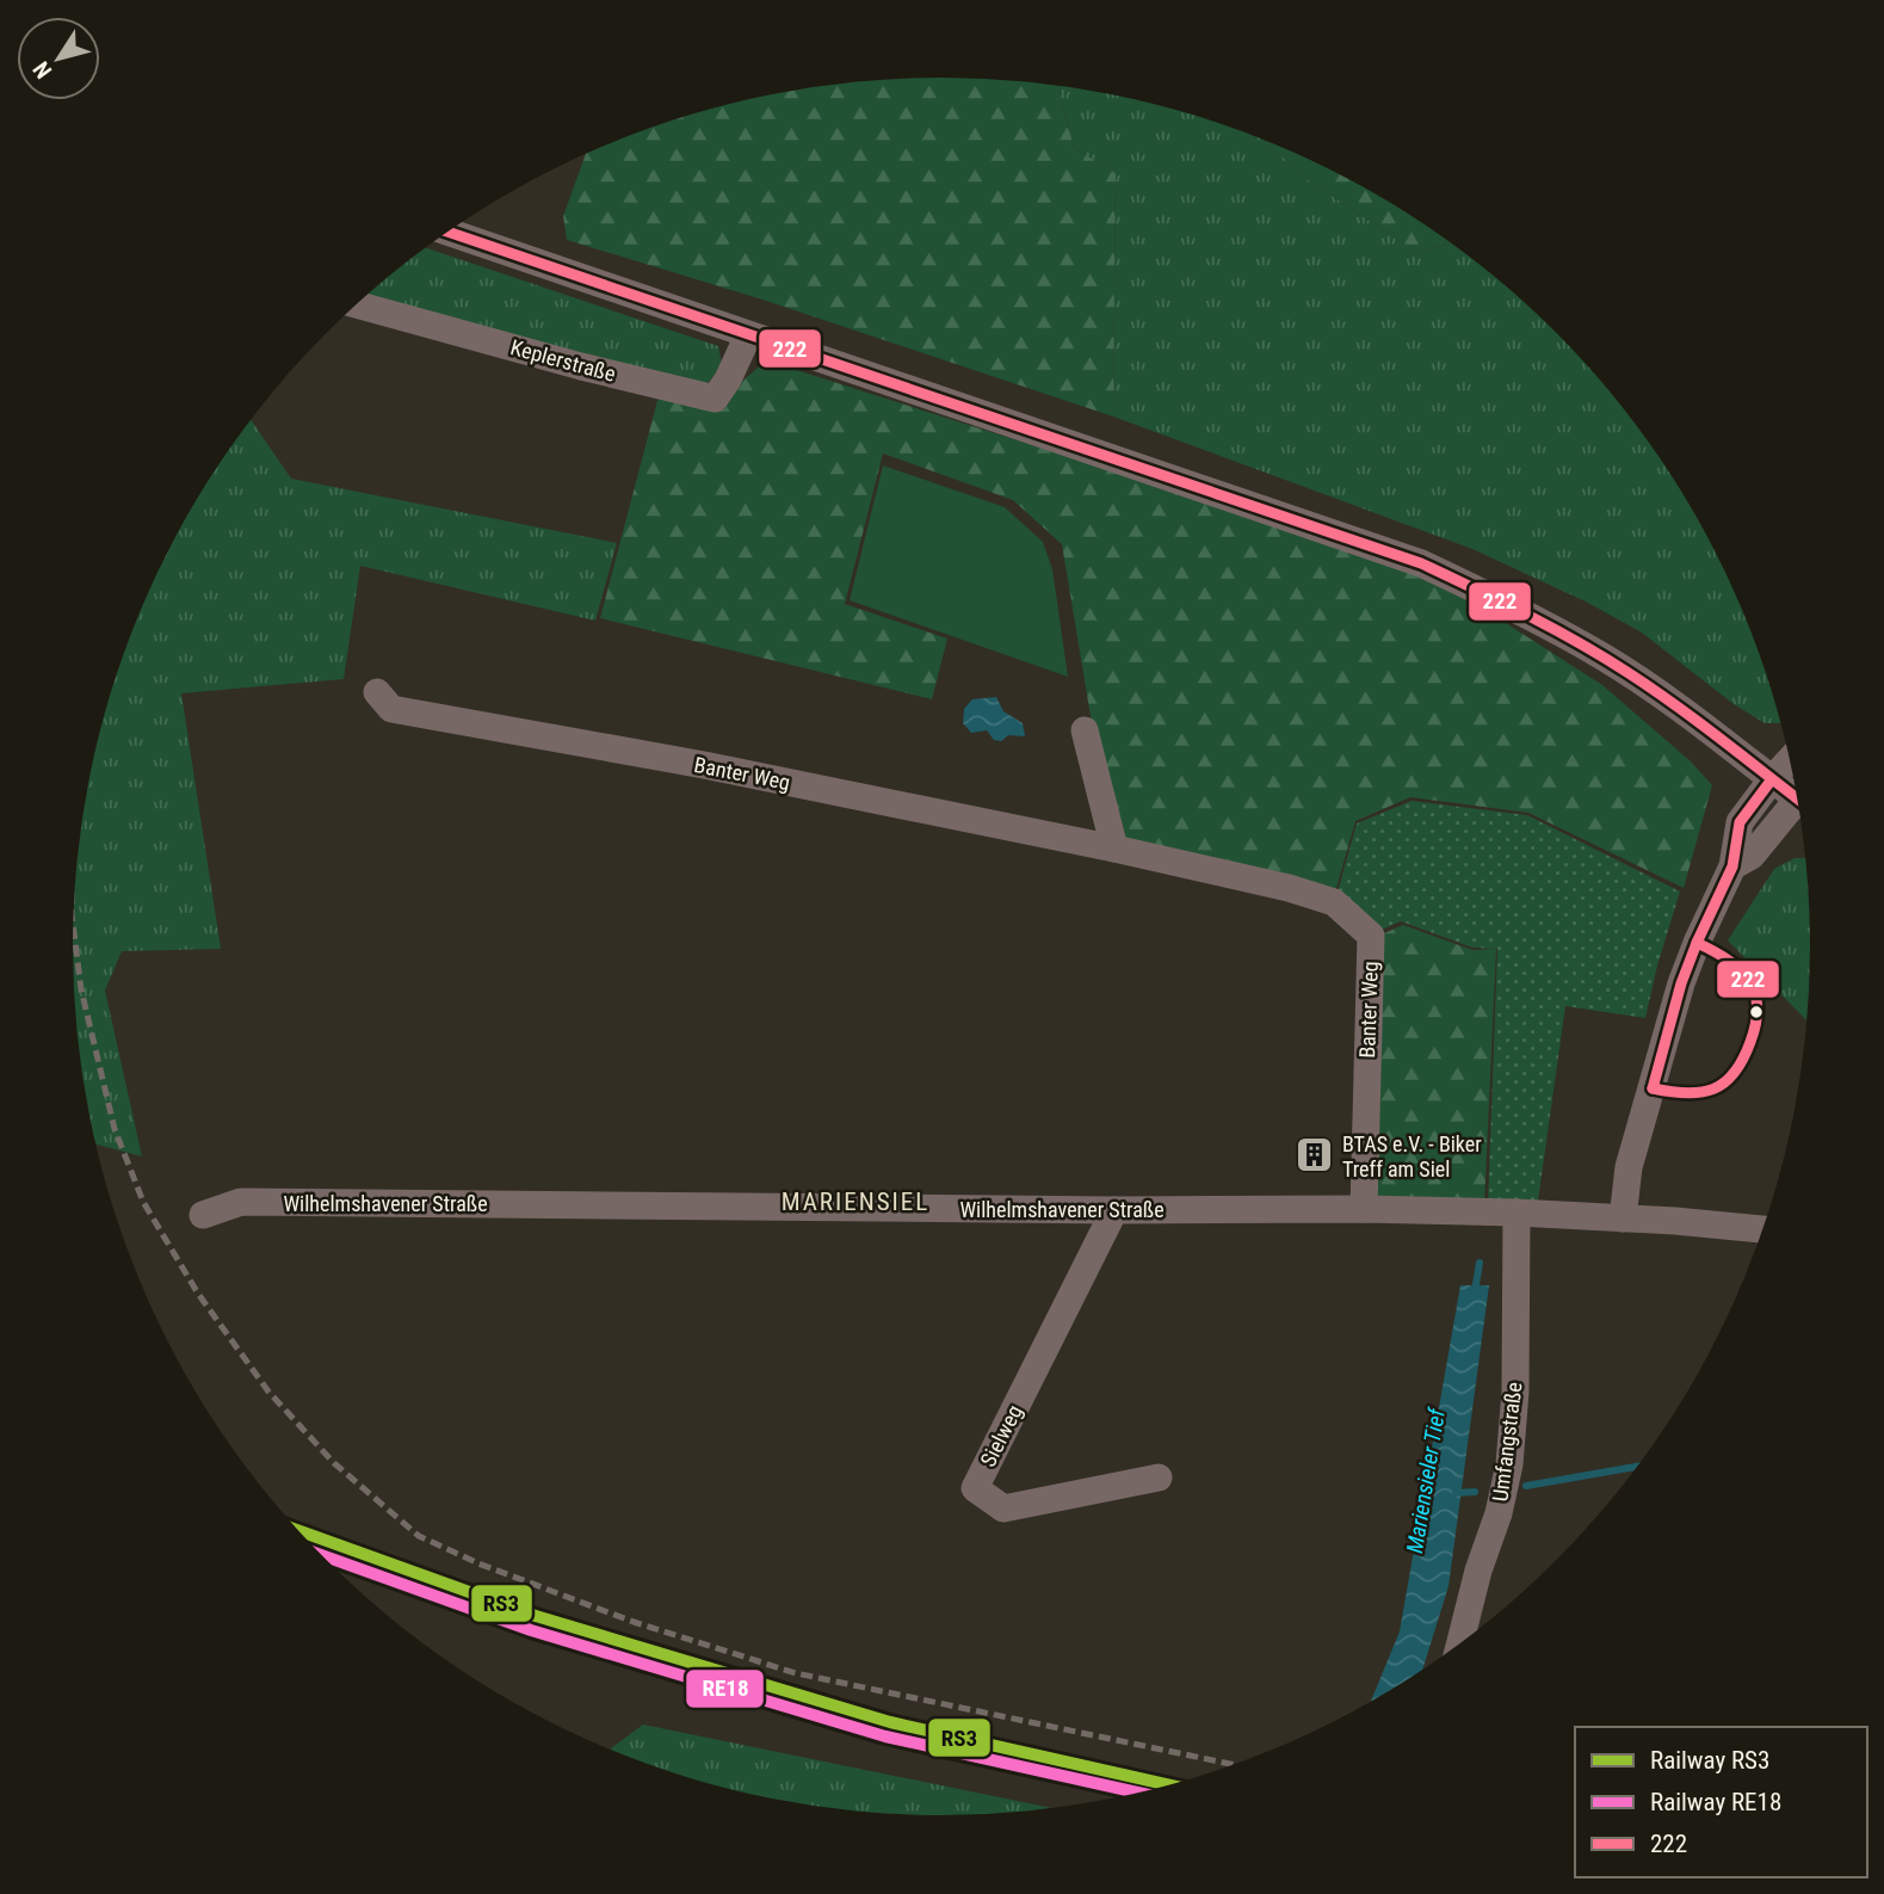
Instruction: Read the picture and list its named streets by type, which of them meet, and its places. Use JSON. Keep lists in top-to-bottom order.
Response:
{
  "streets": {
    "street": [
      "Keplerstraße",
      "Banter Weg",
      "Wilhelmshavener Straße",
      "Sielweg",
      "Umfangstraße"
    ]
  },
  "crossings": [
    ["Banter Weg", "Wilhelmshavener Straße"],
    ["Wilhelmshavener Straße", "Sielweg"],
    ["Wilhelmshavener Straße", "Umfangstraße"]
  ],
  "districts": ["MARIENSIEL"],
  "water": ["Mariensieler Tief"],
  "places": {
    "building": ["BTAS e.V. - Biker Treff am Siel"]
  },
  "lines": ["transit line 222", "rail line RS3", "rail line RE18"],
  "legend": ["Railway RS3", "Railway RE18", "222"],
  "north": "bottom left"
}
